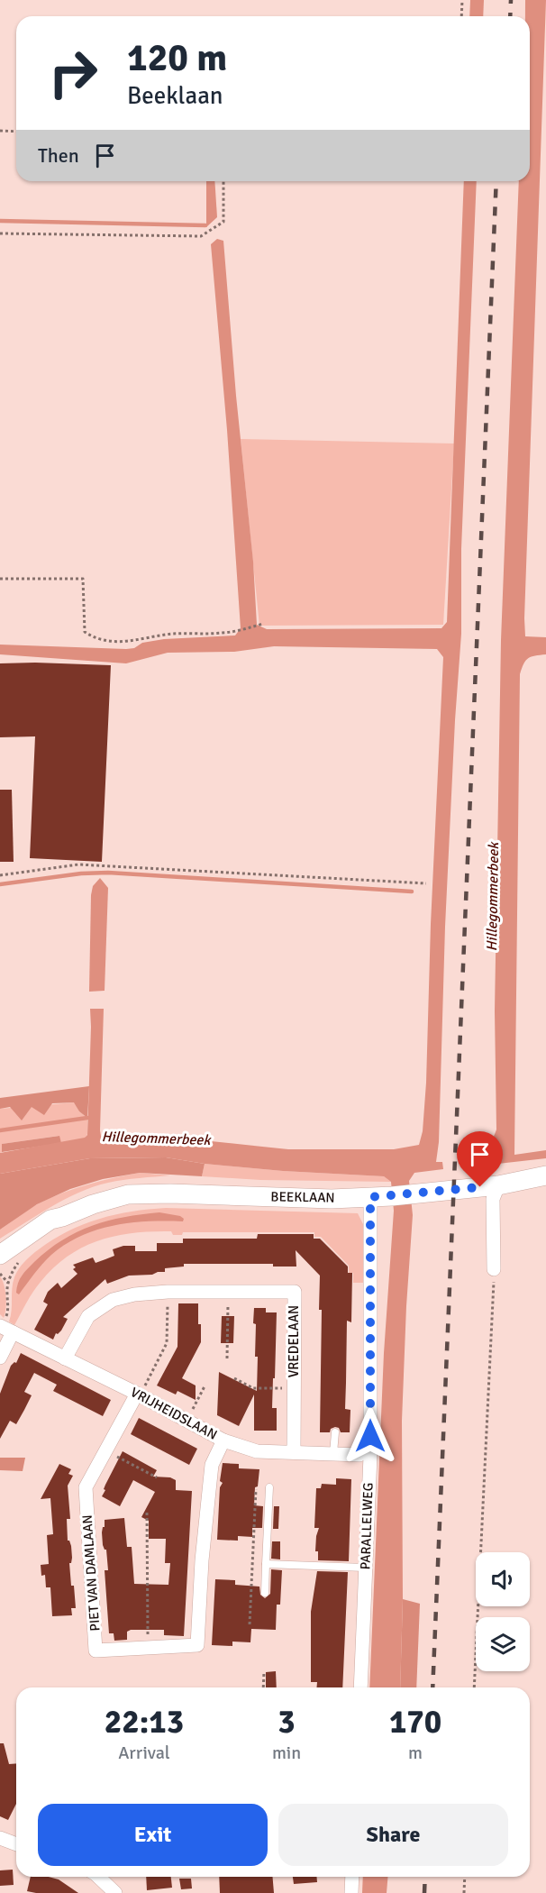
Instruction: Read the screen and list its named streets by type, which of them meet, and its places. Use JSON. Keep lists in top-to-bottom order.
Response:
{
  "streets": {
    "main road": ["BEEKLAAN"],
    "street": [
      "VREDELAAN",
      "VRIJHEIDSLAAN",
      "PARALLELWEG",
      "PIET VAN DAMLAAN"
    ]
  },
  "crossings": [
    ["BEEKLAAN", "PARALLELWEG"],
    ["VREDELAAN", "VRIJHEIDSLAAN"],
    ["VRIJHEIDSLAAN", "PIET VAN DAMLAAN"]
  ],
  "water": ["Hillegommerbeek"],
  "page": {
    "turn": ["120 m", "Beeklaan"],
    "then": "Then",
    "eta": [
      "22:13",
      "Arrival",
      "3",
      "min",
      "170",
      "m"
    ],
    "buttons": ["Exit", "Share"]
  }
}
